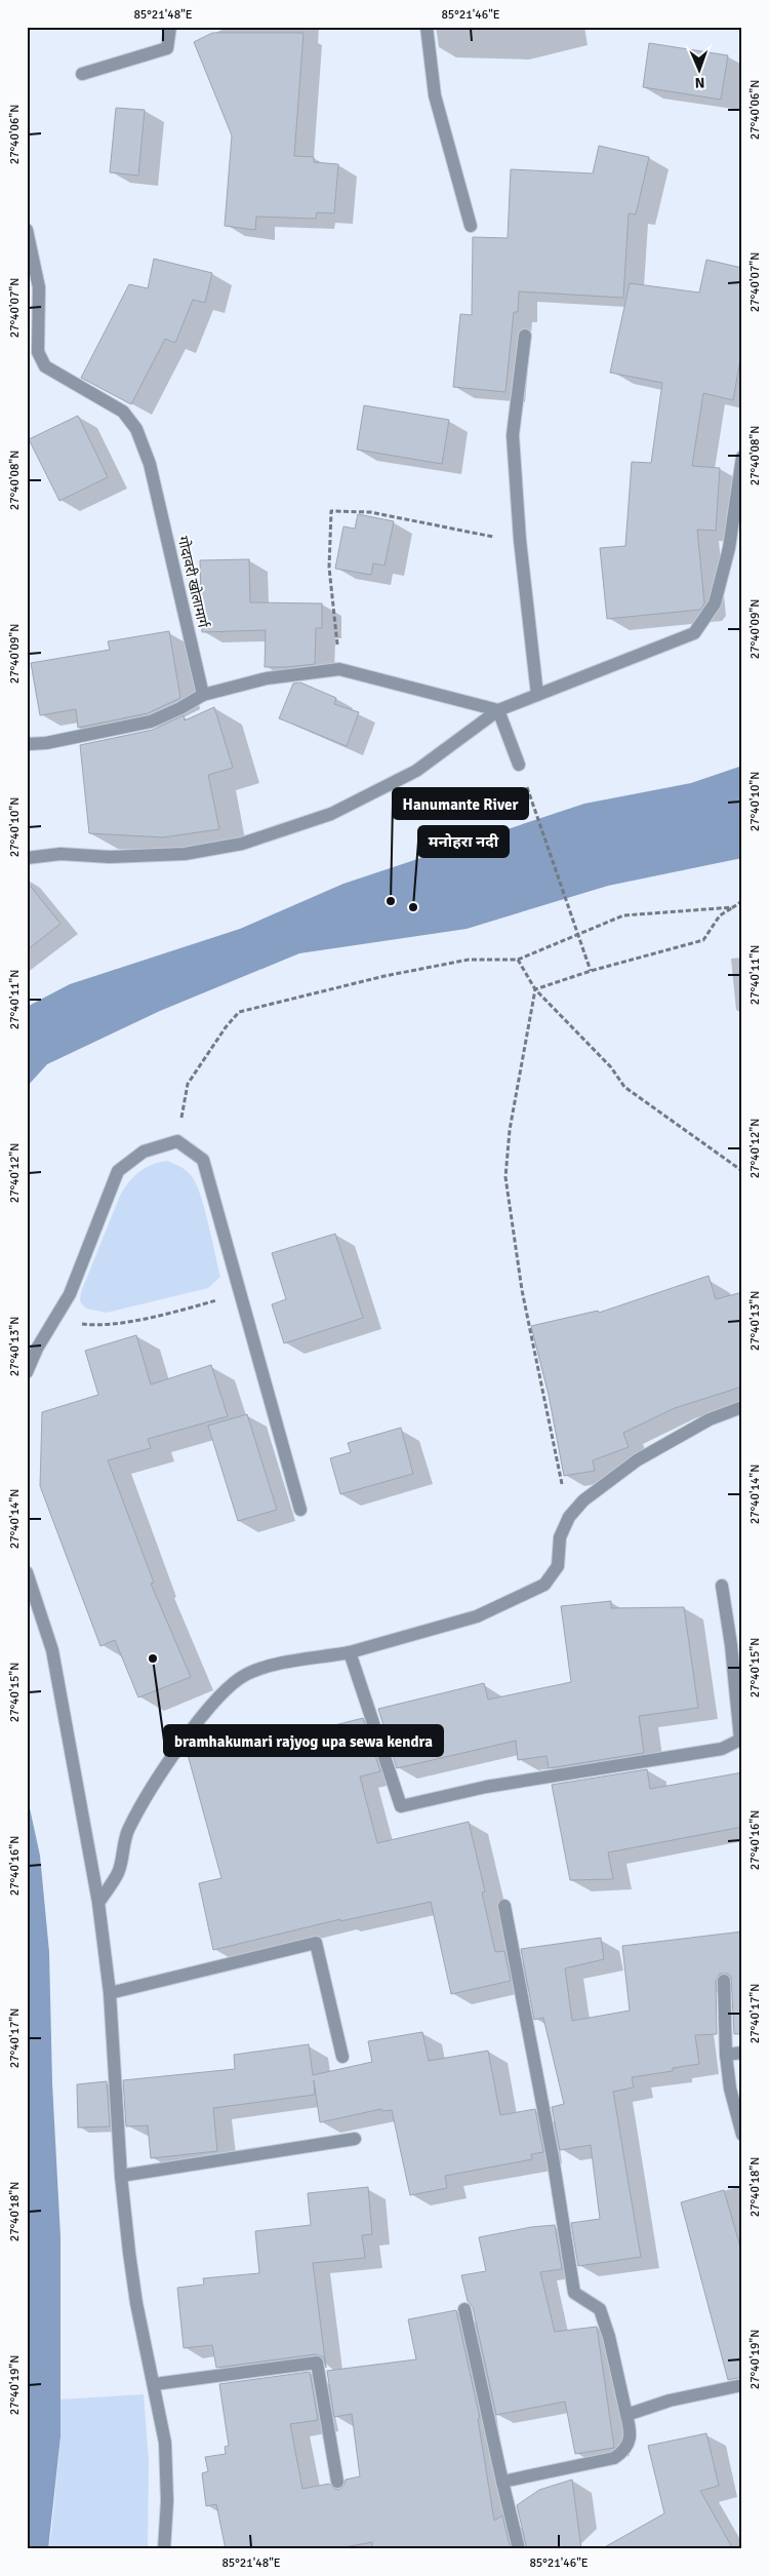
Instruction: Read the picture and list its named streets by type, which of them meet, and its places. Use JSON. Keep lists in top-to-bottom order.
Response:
{
  "streets": {
    "street": ["गोदावरी खोलामार्ग"]
  },
  "places": ["Hanumante River", "मनोहरा नदी", "bramhakumari rajyog upa sewa kendra"],
  "north": "bottom",
  "coordinates": [
    "85°21'48\"E",
    "85°21'46\"E",
    "27°40'06\"N",
    "27°40'07\"N",
    "27°40'08\"N",
    "27°40'09\"N",
    "27°40'10\"N",
    "27°40'11\"N",
    "27°40'12\"N",
    "27°40'13\"N",
    "27°40'14\"N",
    "27°40'15\"N",
    "27°40'16\"N",
    "27°40'17\"N",
    "27°40'18\"N",
    "27°40'19\"N"
  ]
}
